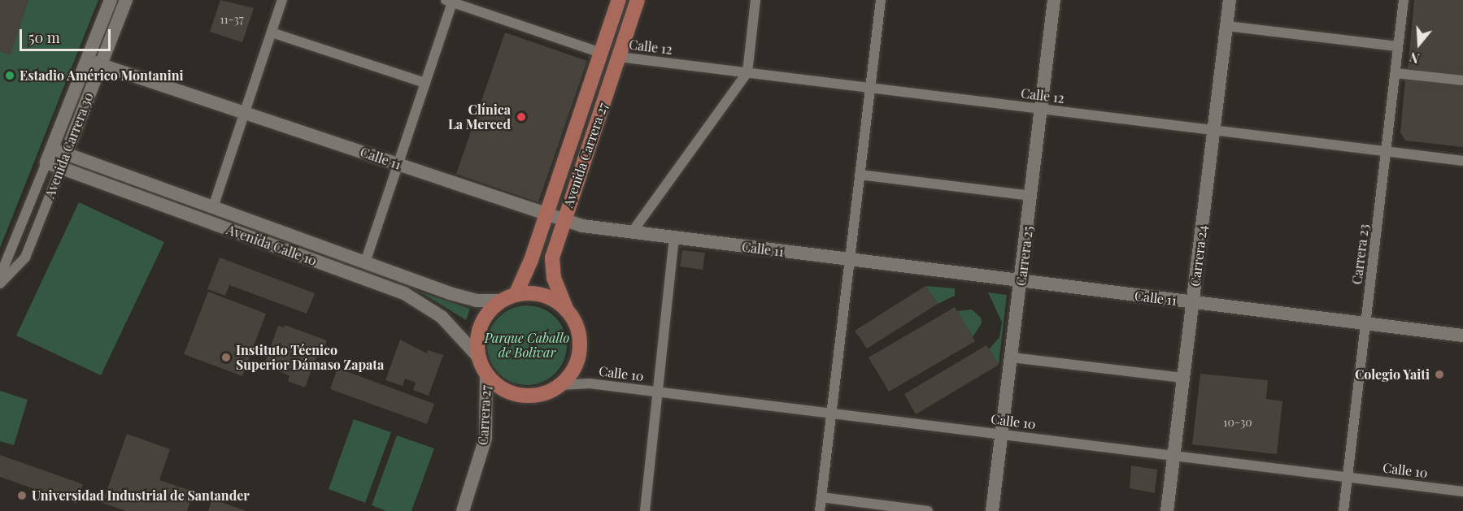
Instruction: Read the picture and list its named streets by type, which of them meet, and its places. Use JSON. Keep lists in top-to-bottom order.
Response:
{
  "streets": {
    "main road": ["Avenida Carrera 27"],
    "street": [
      "Calle 12",
      "Avenida Carrera 30",
      "Calle 11",
      "Avenida Calle 10",
      "Carrera 23",
      "Carrera 25",
      "Carrera 24",
      "Calle 10",
      "Carrera 27"
    ]
  },
  "crossings": [
    ["Calle 12", "Avenida Carrera 27"],
    ["Calle 12", "Carrera 23"],
    ["Calle 12", "Carrera 25"],
    ["Calle 12", "Carrera 24"],
    ["Avenida Carrera 30", "Calle 11"],
    ["Avenida Carrera 30", "Avenida Calle 10"],
    ["Avenida Carrera 27", "Calle 11"],
    ["Avenida Carrera 27", "Avenida Calle 10"],
    ["Avenida Carrera 27", "Calle 10"],
    ["Avenida Carrera 27", "Carrera 27"],
    ["Calle 11", "Carrera 23"],
    ["Calle 11", "Carrera 25"],
    ["Calle 11", "Carrera 24"],
    ["Avenida Calle 10", "Calle 10"],
    ["Avenida Calle 10", "Carrera 27"],
    ["Carrera 23", "Calle 10"],
    ["Carrera 25", "Calle 10"],
    ["Carrera 24", "Calle 10"],
    ["Calle 10", "Carrera 27"]
  ],
  "parks": ["Parque Caballo de Bolivar"],
  "places": [
    "Estadio Américo Montanini",
    "Clínica La Merced",
    "Instituto Técnico Superior Dámaso Zapata",
    "Colegio Yaiti",
    "Universidad Industrial de Santander"
  ],
  "house_numbers": ["11-37", "10-30"],
  "scale_bar": "50 m",
  "north": "bottom"
}
